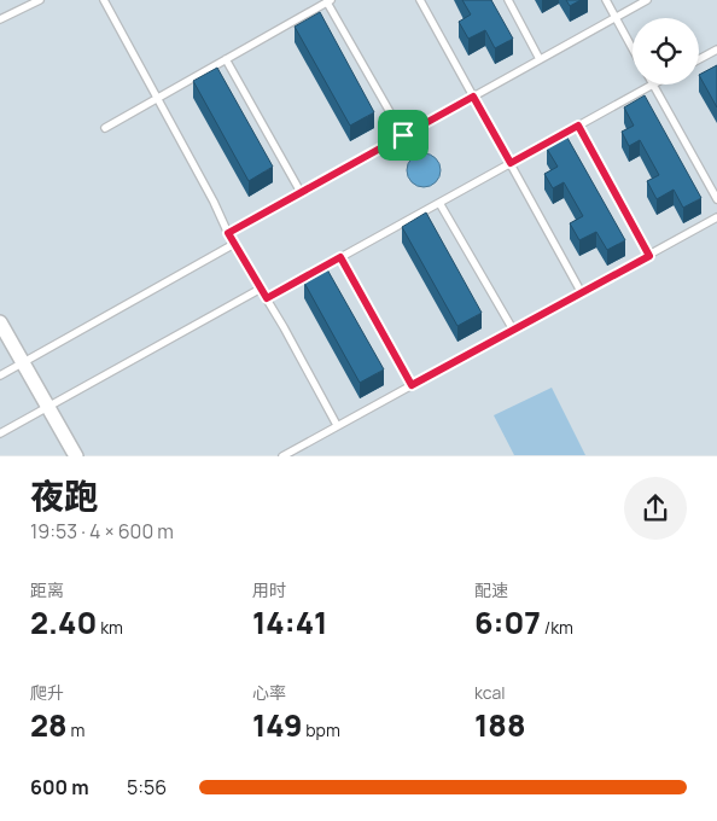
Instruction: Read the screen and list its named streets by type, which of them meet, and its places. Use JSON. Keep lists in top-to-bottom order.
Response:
{
  "page": {
    "heading": ["夜跑", "19:53 · 4 × 600 m"],
    "stats": [
      ["距离", "2.40 km"],
      ["用时", "14:41"],
      ["配速", "6:07 /km"],
      ["爬升", "28 m"],
      ["心率", "149 bpm"],
      ["kcal", "188"]
    ],
    "list": [
      {
        "name": "600 m",
        "note": "5:56"
      }
    ]
  }
}
